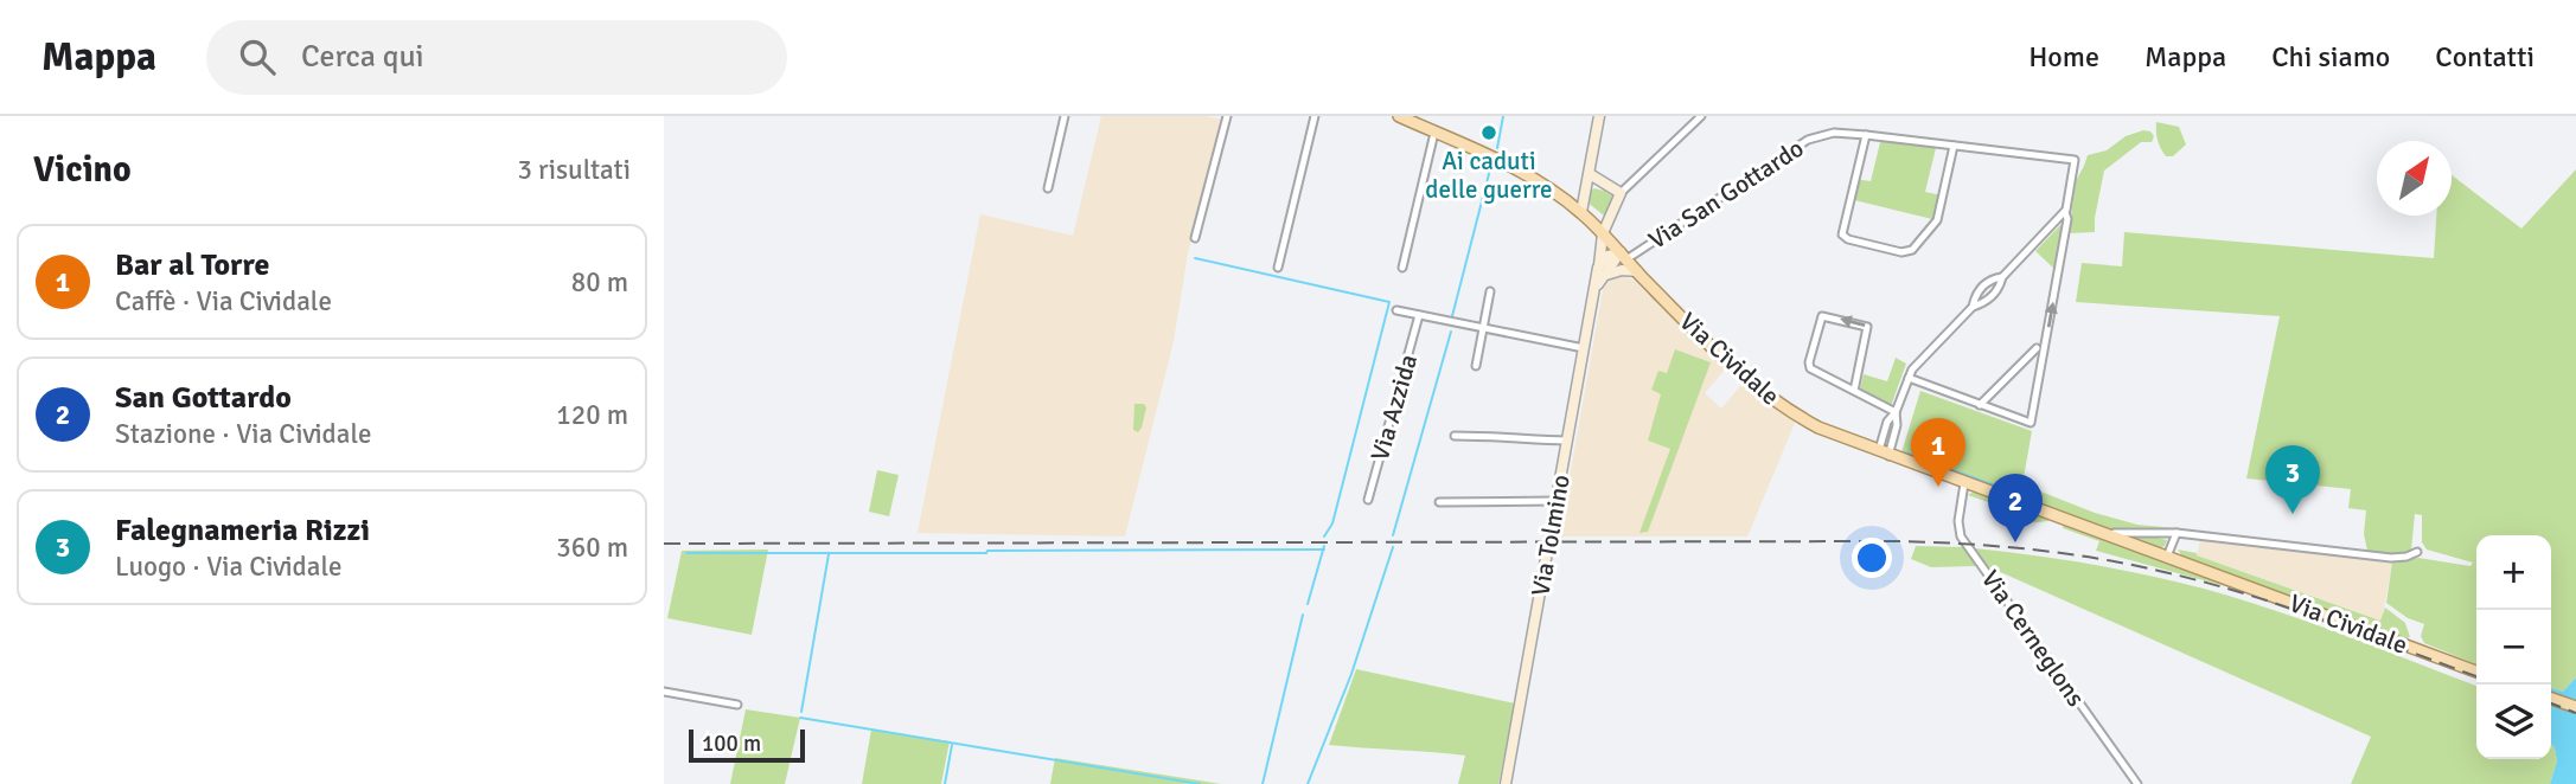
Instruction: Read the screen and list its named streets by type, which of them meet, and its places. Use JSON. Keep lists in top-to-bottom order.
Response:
{
  "streets": {
    "main road": ["Via Cividale"],
    "street": [
      "Via San Gottardo",
      "Via Azzida",
      "Via Tolmino",
      "Via Cerneglons"
    ]
  },
  "crossings": [
    ["Via San Gottardo", "Via Cividale"],
    ["Via San Gottardo", "Via Tolmino"],
    ["Via Cividale", "Via Tolmino"],
    ["Via Cividale", "Via Cerneglons"]
  ],
  "places": ["Ai caduti delle guerre"],
  "scale_bar": "100 m",
  "north": "top right",
  "page": {
    "header": "Mappa",
    "search": "Cerca qui",
    "nav": [
      "Home",
      "Mappa",
      "Chi siamo",
      "Contatti"
    ],
    "heading": ["Vicino", "3 risultati"],
    "list": [
      {
        "mark": "1",
        "name": "Bar al Torre",
        "note": "Caffè · Via Cividale",
        "value": "80 m"
      },
      {
        "mark": "2",
        "name": "San Gottardo",
        "note": "Stazione · Via Cividale",
        "value": "120 m"
      },
      {
        "mark": "3",
        "name": "Falegnameria Rizzi",
        "note": "Luogo · Via Cividale",
        "value": "360 m"
      }
    ],
    "pins": ["1", "3", "2"],
    "map_buttons": ["+", "−"],
    "scale": "100 m"
  }
}
